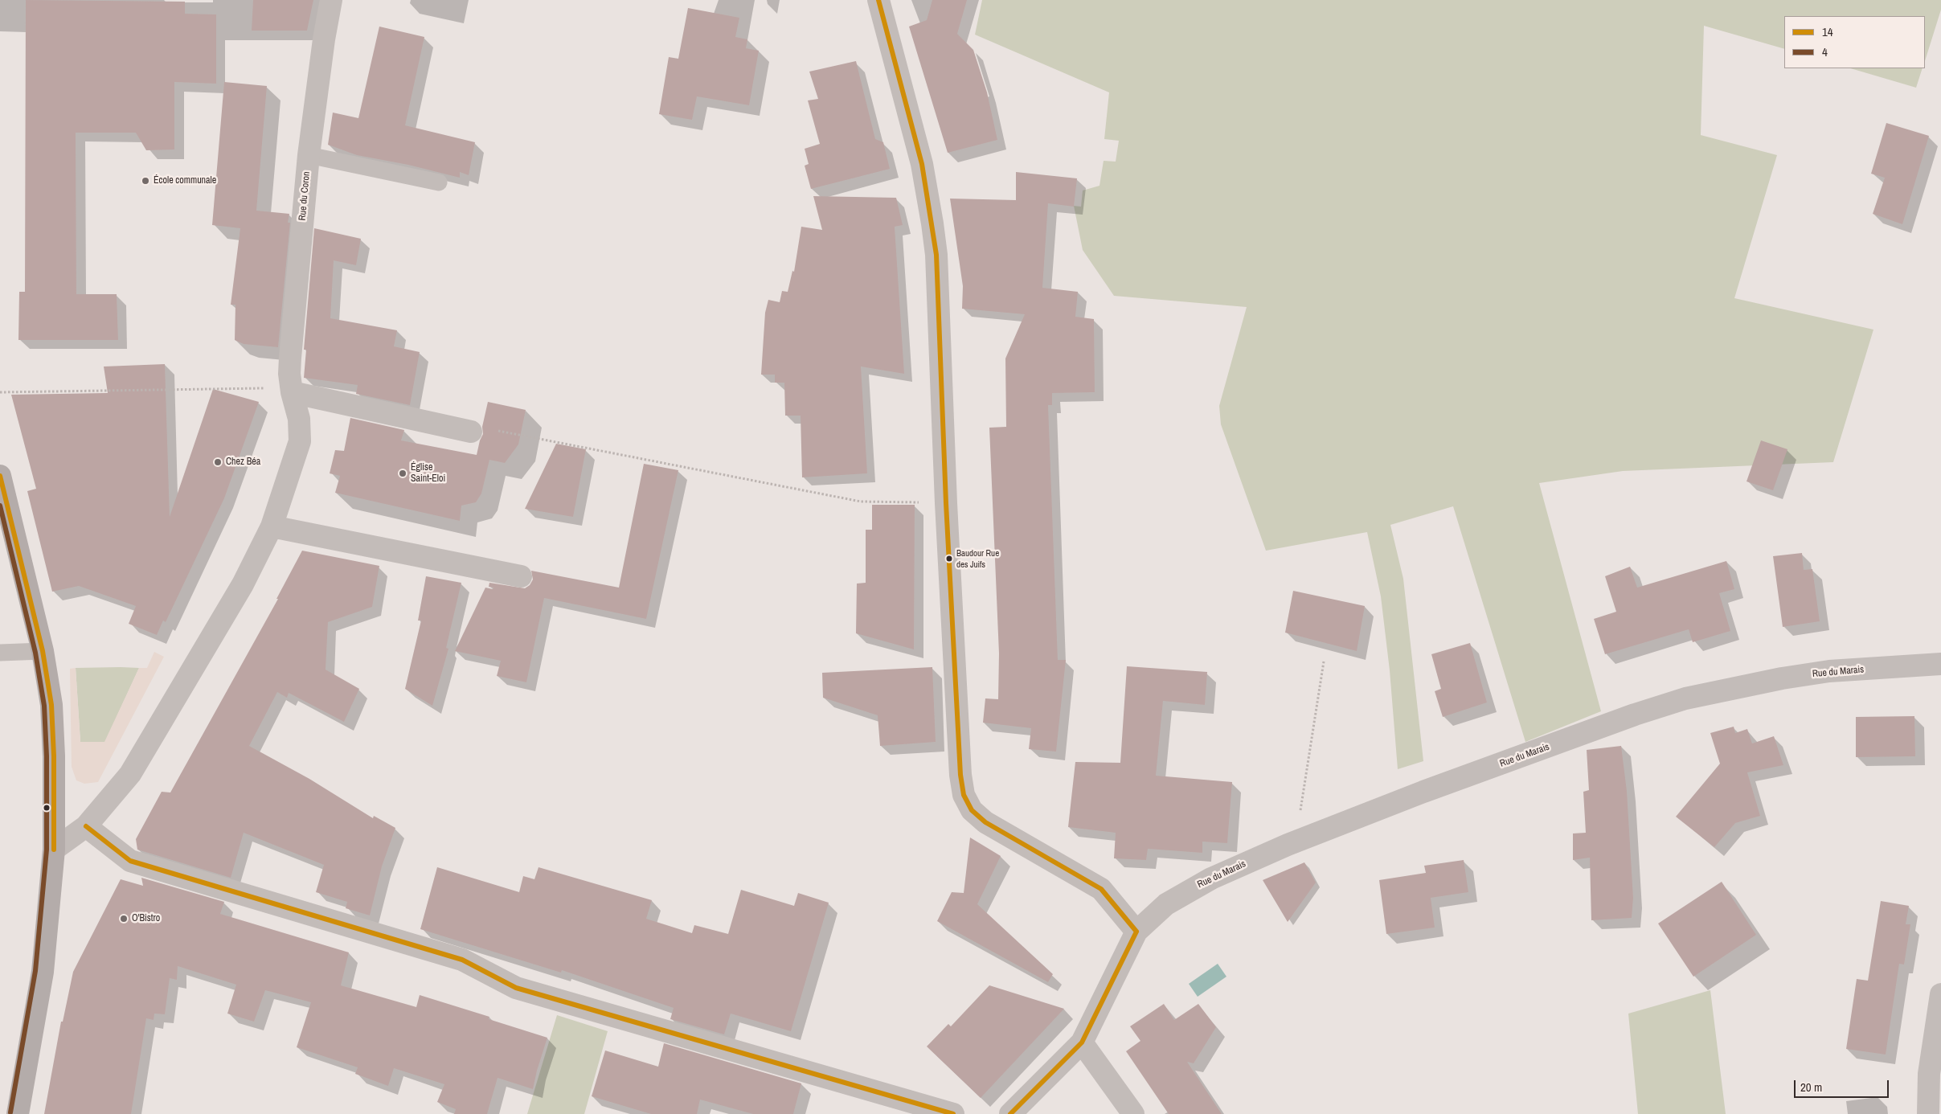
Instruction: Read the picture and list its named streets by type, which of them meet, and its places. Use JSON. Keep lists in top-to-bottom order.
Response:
{
  "streets": {
    "street": ["Rue du Coron", "Rue du Marais"]
  },
  "places": [
    "École communale",
    "Chez Béa",
    "Église Saint-Eloi",
    "Baudour Rue des Juifs",
    "O'Bistro"
  ],
  "lines": ["transit line 14", "transit line 4"],
  "legend": ["14", "4"],
  "scale_bar": "20 m"
}
